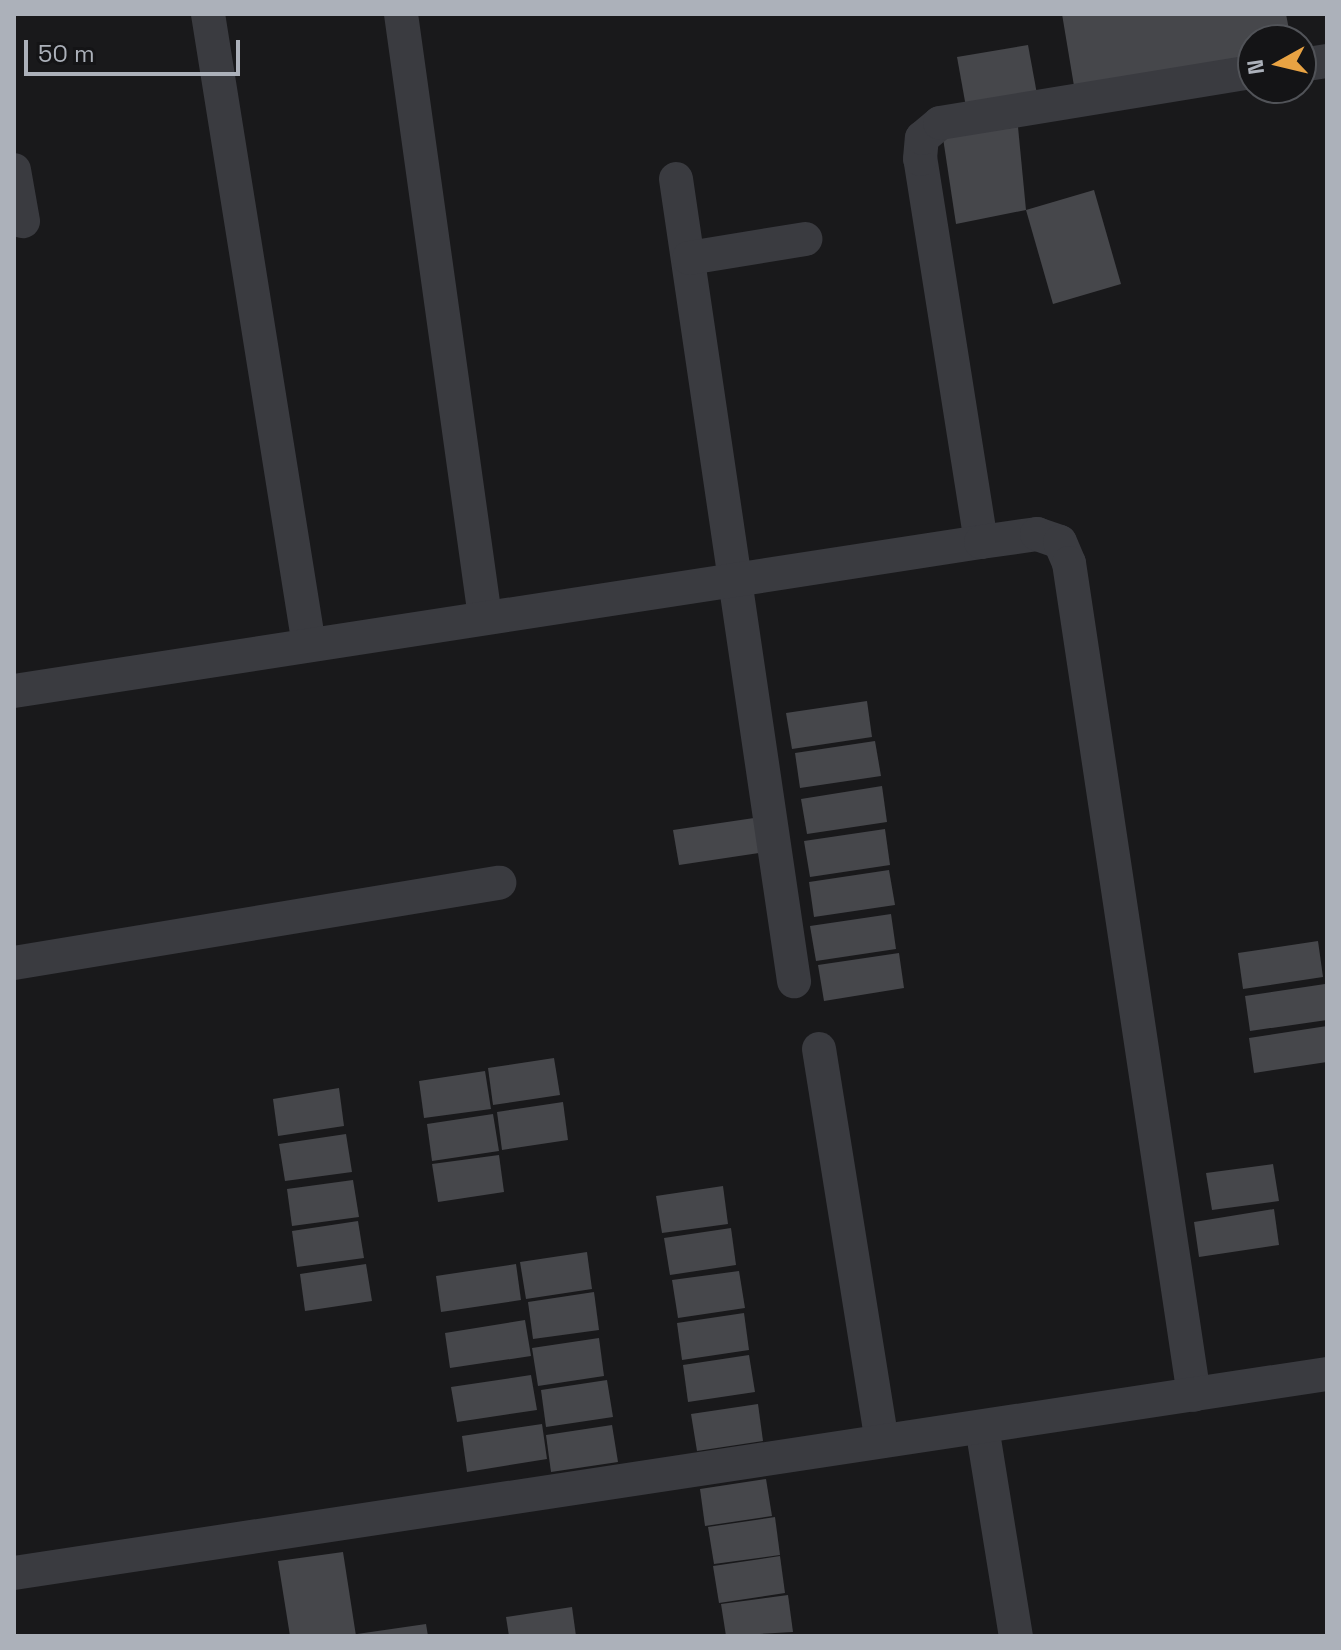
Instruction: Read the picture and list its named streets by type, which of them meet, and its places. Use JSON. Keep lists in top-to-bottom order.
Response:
{
  "scale_bar": "50 m",
  "north": "left"
}
